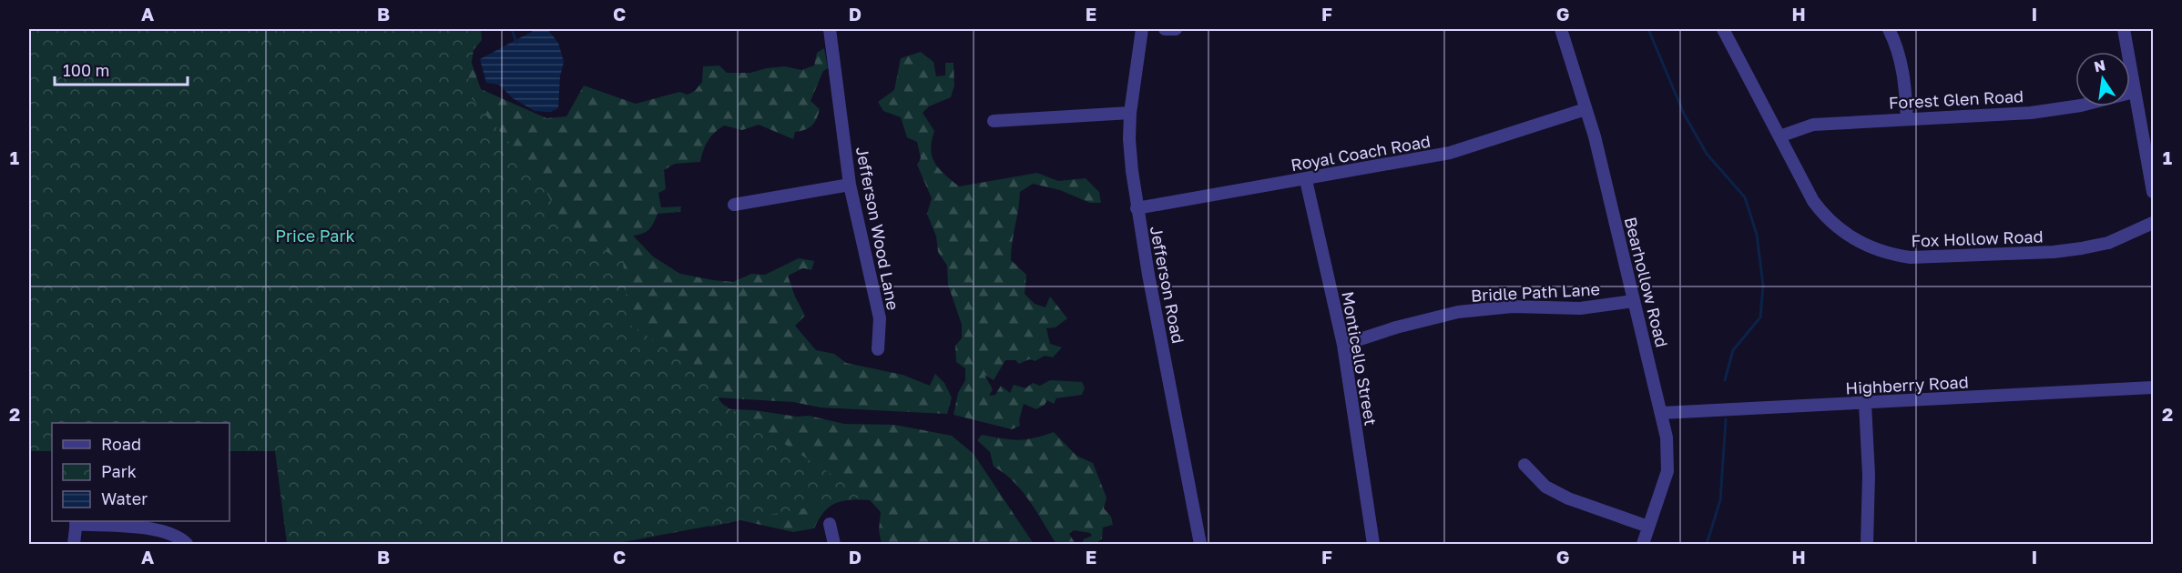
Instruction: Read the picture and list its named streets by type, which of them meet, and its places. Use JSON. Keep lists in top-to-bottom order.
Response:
{
  "streets": {
    "street": [
      "Forest Glen Road",
      "Royal Coach Road",
      "Jefferson Wood Lane",
      "Fox Hollow Road",
      "Bearhollow Road",
      "Jefferson Road",
      "Bridle Path Lane",
      "Monticello Street",
      "Highberry Road"
    ]
  },
  "crossings": [
    ["Forest Glen Road", "Fox Hollow Road"],
    ["Royal Coach Road", "Bearhollow Road"],
    ["Royal Coach Road", "Jefferson Road"],
    ["Royal Coach Road", "Monticello Street"],
    ["Bearhollow Road", "Bridle Path Lane"],
    ["Bearhollow Road", "Highberry Road"],
    ["Bridle Path Lane", "Monticello Street"]
  ],
  "parks": ["Price Park"],
  "legend": ["Road", "Park", "Water"],
  "scale_bar": "100 m",
  "north": "top",
  "grid": {
    "columns": [
      "A",
      "B",
      "C",
      "D",
      "E",
      "F",
      "G",
      "H",
      "I"
    ],
    "rows": ["1", "2"]
  }
}
